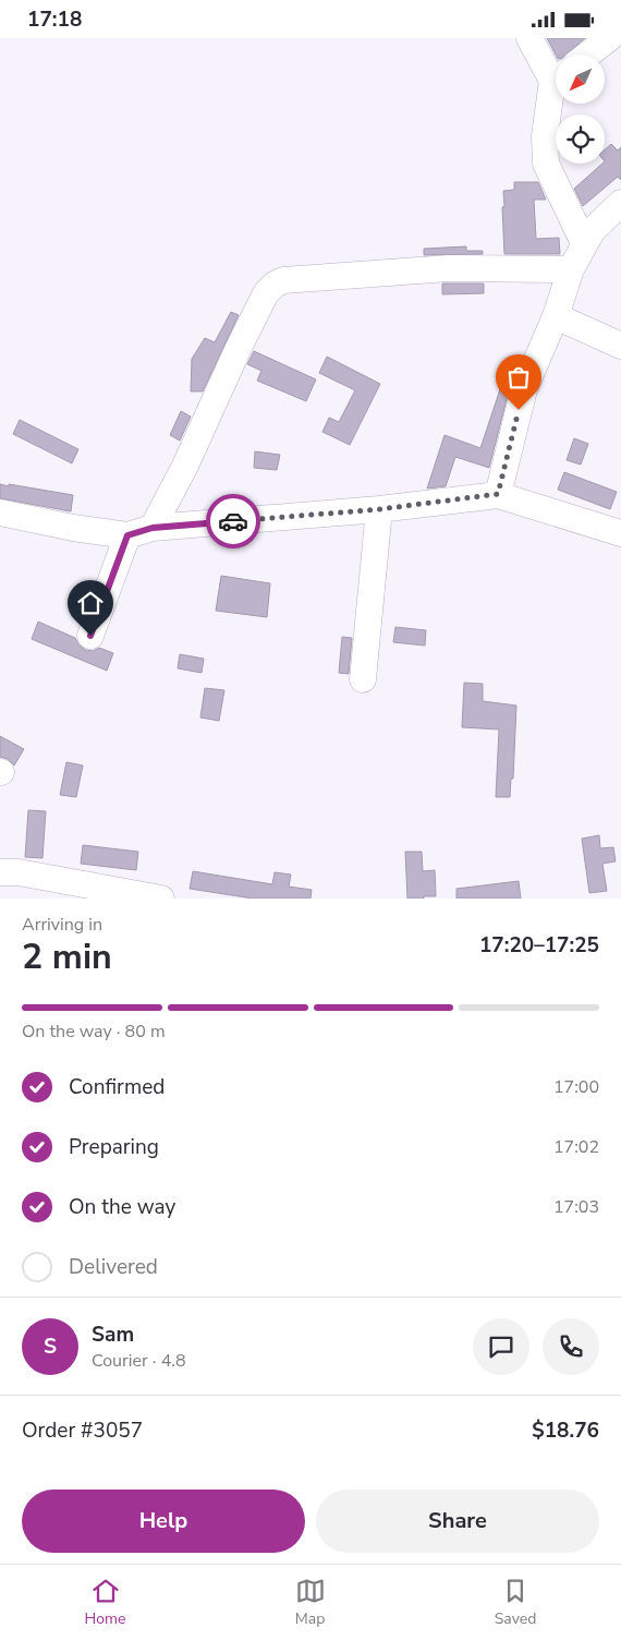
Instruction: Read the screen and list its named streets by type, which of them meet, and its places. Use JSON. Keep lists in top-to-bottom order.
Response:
{
  "north": "bottom left",
  "page": {
    "status": "17:18",
    "heading": ["2 min", "Arriving in", "17:20–17:25"],
    "panel": [
      "Sam",
      "Courier · 4.8",
      "Order #3057",
      "$18.76"
    ],
    "bar": "On the way · 80 m",
    "list": [
      ["Confirmed", "17:00"],
      ["Preparing", "17:02"],
      ["On the way", "17:03"],
      "Delivered"
    ],
    "round": "S",
    "buttons": ["Help", "Share"],
    "tabs": ["Home", "Map", "Saved"]
  }
}
